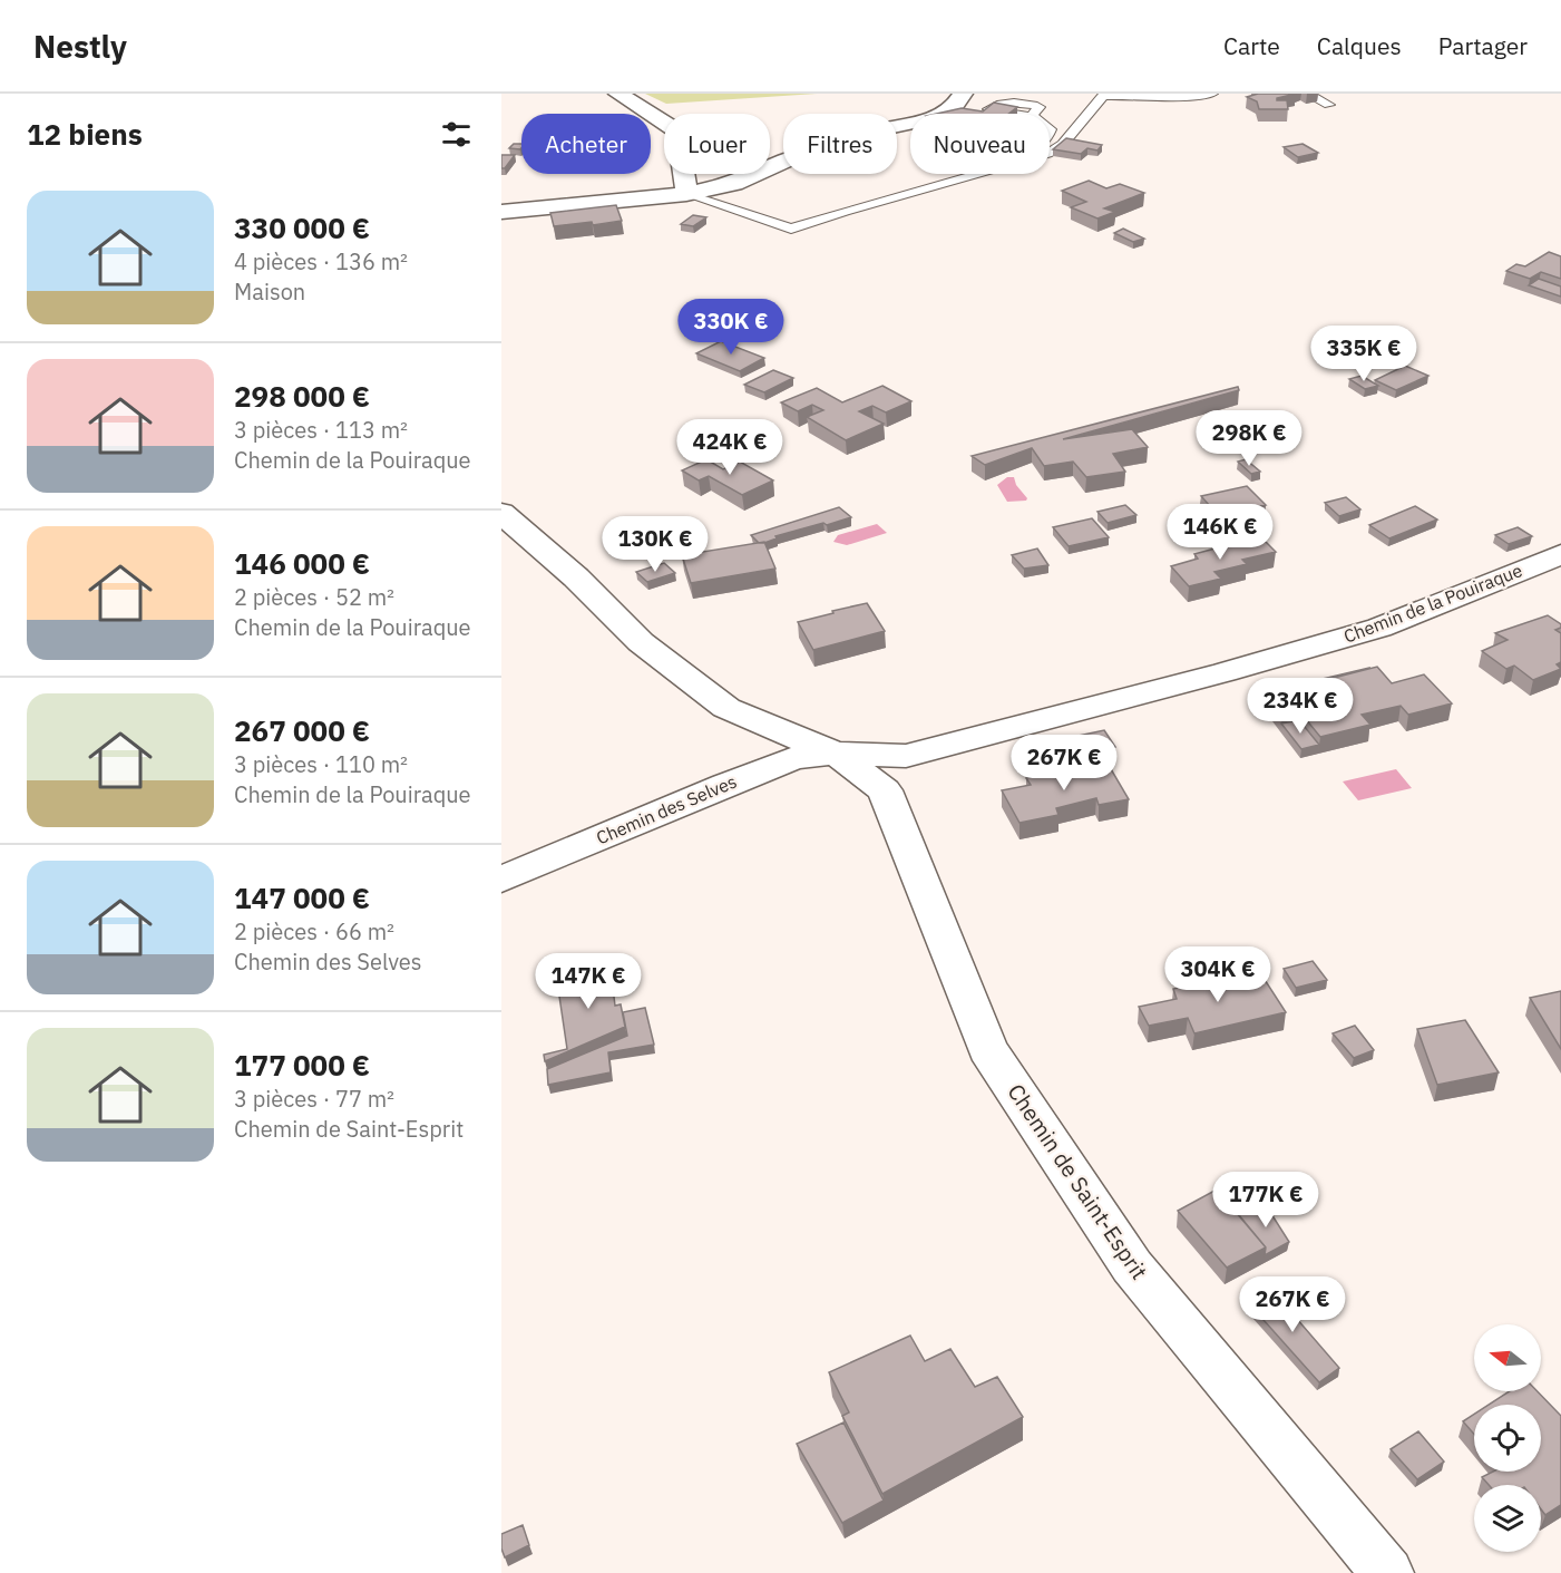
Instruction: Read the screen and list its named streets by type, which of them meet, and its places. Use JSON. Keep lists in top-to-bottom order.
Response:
{
  "streets": {
    "street": ["Chemin de la Pouiraque", "Chemin des Selves", "Chemin de Saint-Esprit"]
  },
  "crossings": [
    ["Chemin de la Pouiraque", "Chemin des Selves"],
    ["Chemin de la Pouiraque", "Chemin de Saint-Esprit"],
    ["Chemin des Selves", "Chemin de Saint-Esprit"]
  ],
  "north": "left",
  "page": {
    "header": "Nestly",
    "nav": ["Carte", "Calques", "Partager"],
    "heading": "12 biens",
    "chip": [
      "Acheter",
      "Louer",
      "Filtres",
      "Nouveau"
    ],
    "list": [
      {
        "name": "330 000 €",
        "note": "4 pièces · 136 m² · Maison"
      },
      {
        "name": "298 000 €",
        "note": "3 pièces · 113 m² · Chemin de la Pouiraque"
      },
      {
        "name": "146 000 €",
        "note": "2 pièces · 52 m² · Chemin de la Pouiraque"
      },
      {
        "name": "267 000 €",
        "note": "3 pièces · 110 m² · Chemin de la Pouiraque"
      },
      {
        "name": "147 000 €",
        "note": "2 pièces · 66 m² · Chemin des Selves"
      },
      {
        "name": "177 000 €",
        "note": "3 pièces · 77 m² · Chemin de Saint-Esprit"
      }
    ],
    "price": [
      "330K €",
      "335K €",
      "298K €",
      "424K €",
      "146K €",
      "130K €",
      "234K €",
      "267K €",
      "304K €",
      "147K €",
      "177K €",
      "267K €"
    ]
  }
}
